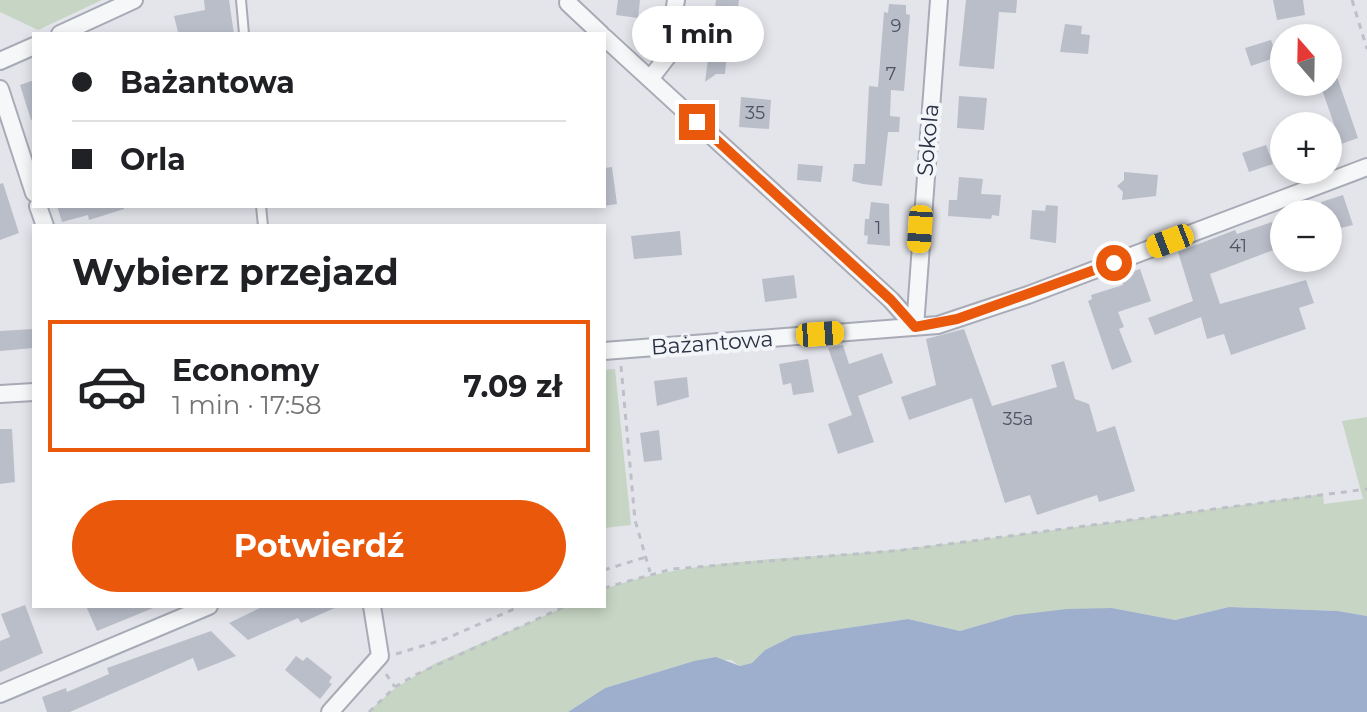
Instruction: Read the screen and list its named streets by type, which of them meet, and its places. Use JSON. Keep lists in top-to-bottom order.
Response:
{
  "streets": {
    "street": ["Sokola", "Bażantowa"]
  },
  "crossings": [
    ["Sokola", "Bażantowa"]
  ],
  "house_numbers": [
    "9",
    "7",
    "35",
    "1",
    "41",
    "35a"
  ],
  "north": "top",
  "page": {
    "bubble": "1 min",
    "map_buttons": ["+", "−"],
    "banner": ["Bażantowa", "Orla"],
    "heading": "Wybierz przejazd",
    "list": [
      {
        "name": "Economy",
        "note": "1 min · 17:58",
        "value": "7.09 zł"
      }
    ],
    "buttons": "Potwierdź"
  }
}
